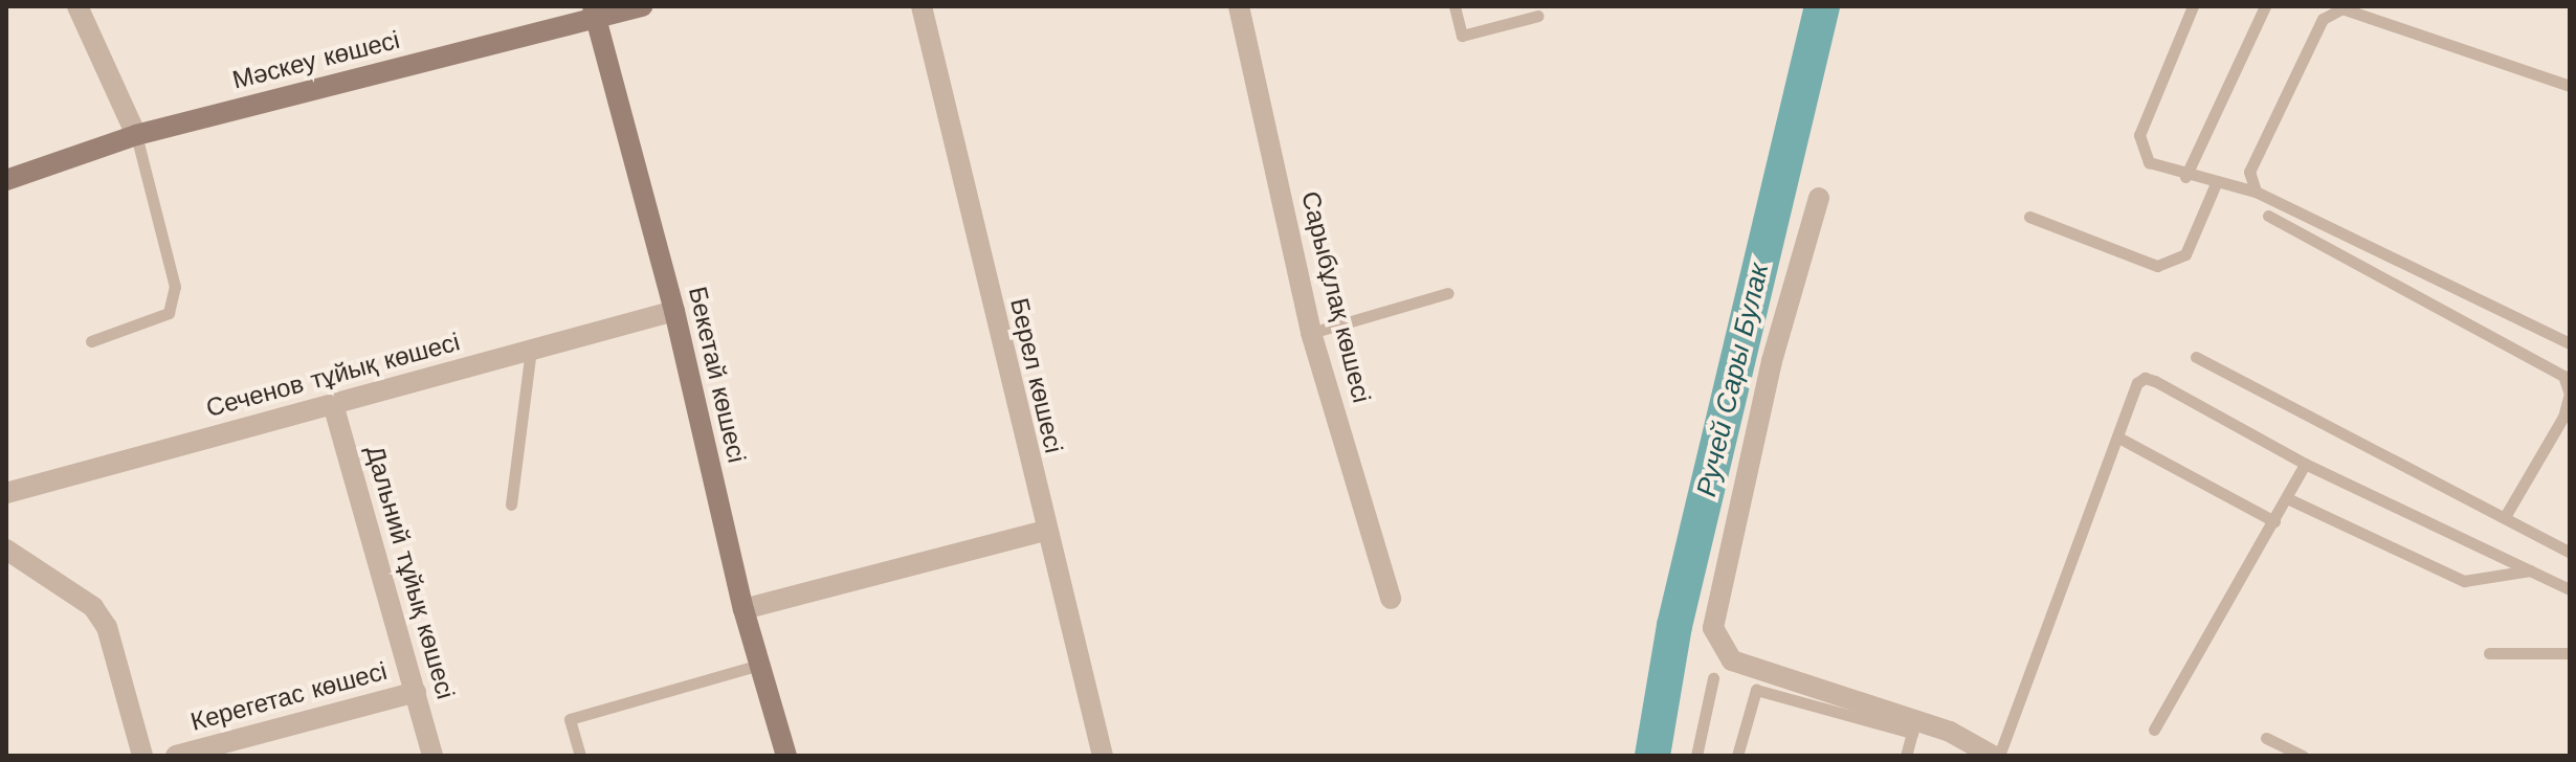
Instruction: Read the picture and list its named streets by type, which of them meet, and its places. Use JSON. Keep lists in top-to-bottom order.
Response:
{
  "streets": {
    "street": [
      "Мәскеу көшесі",
      "Сарыбұлақ көшесі",
      "Бекетай көшесі",
      "Сеченов тұйық көшесі",
      "Берел көшесі",
      "Дальний тұйық көшесі",
      "Керегетас көшесі"
    ]
  },
  "crossings": [
    ["Мәскеу көшесі", "Бекетай көшесі"],
    ["Бекетай көшесі", "Сеченов тұйық көшесі"],
    ["Сеченов тұйық көшесі", "Дальний тұйық көшесі"],
    ["Дальний тұйық көшесі", "Керегетас көшесі"]
  ],
  "water": ["Ручей Сары Булак"]
}
